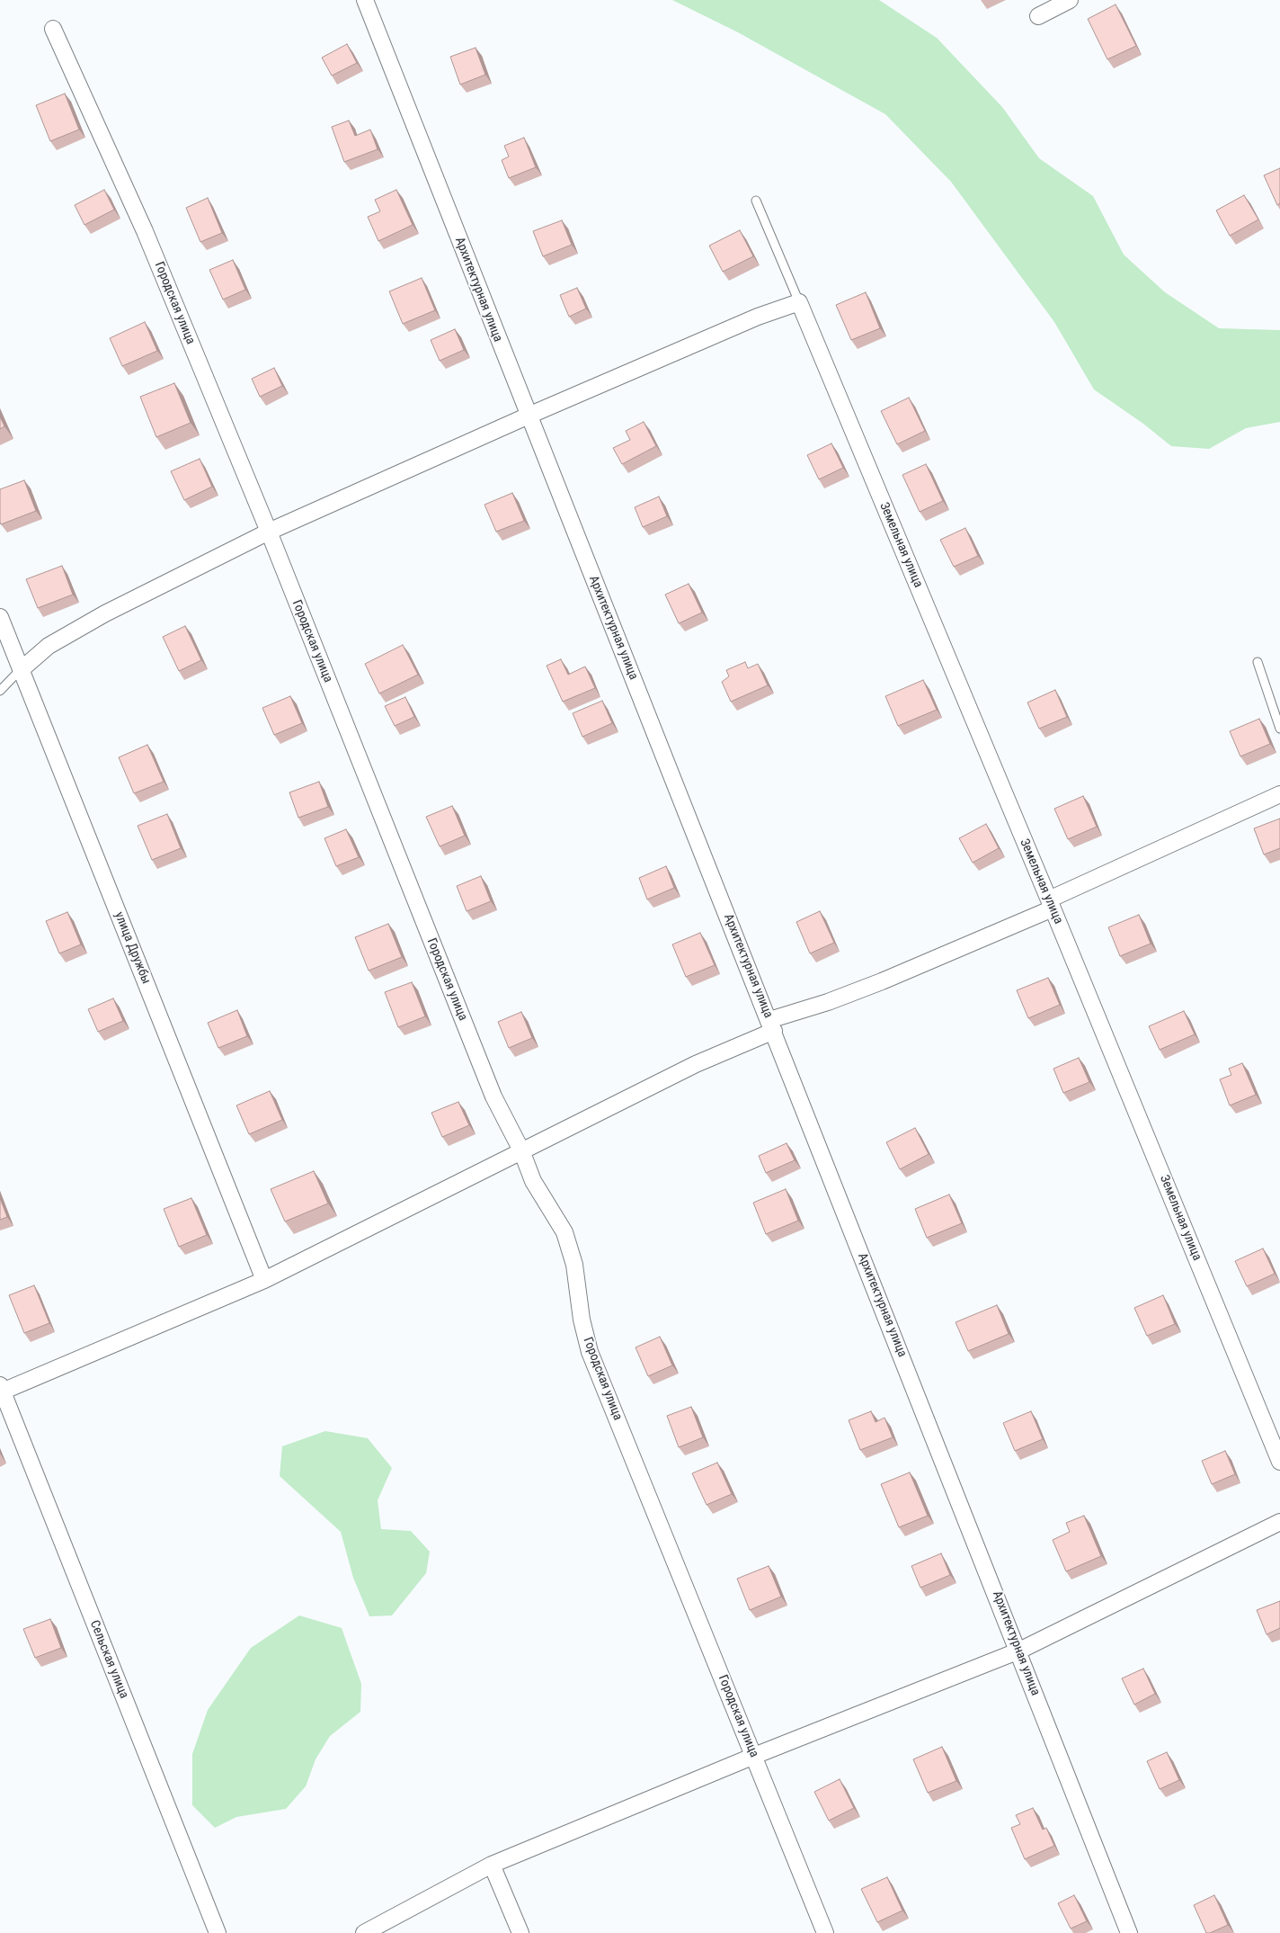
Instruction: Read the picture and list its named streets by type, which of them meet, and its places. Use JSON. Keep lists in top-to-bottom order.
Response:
{
  "streets": {
    "street": [
      "Архитектурная улица",
      "Городская улица",
      "Земельная улица",
      "улица Дружбы",
      "Сельская улица"
    ]
  }
}
